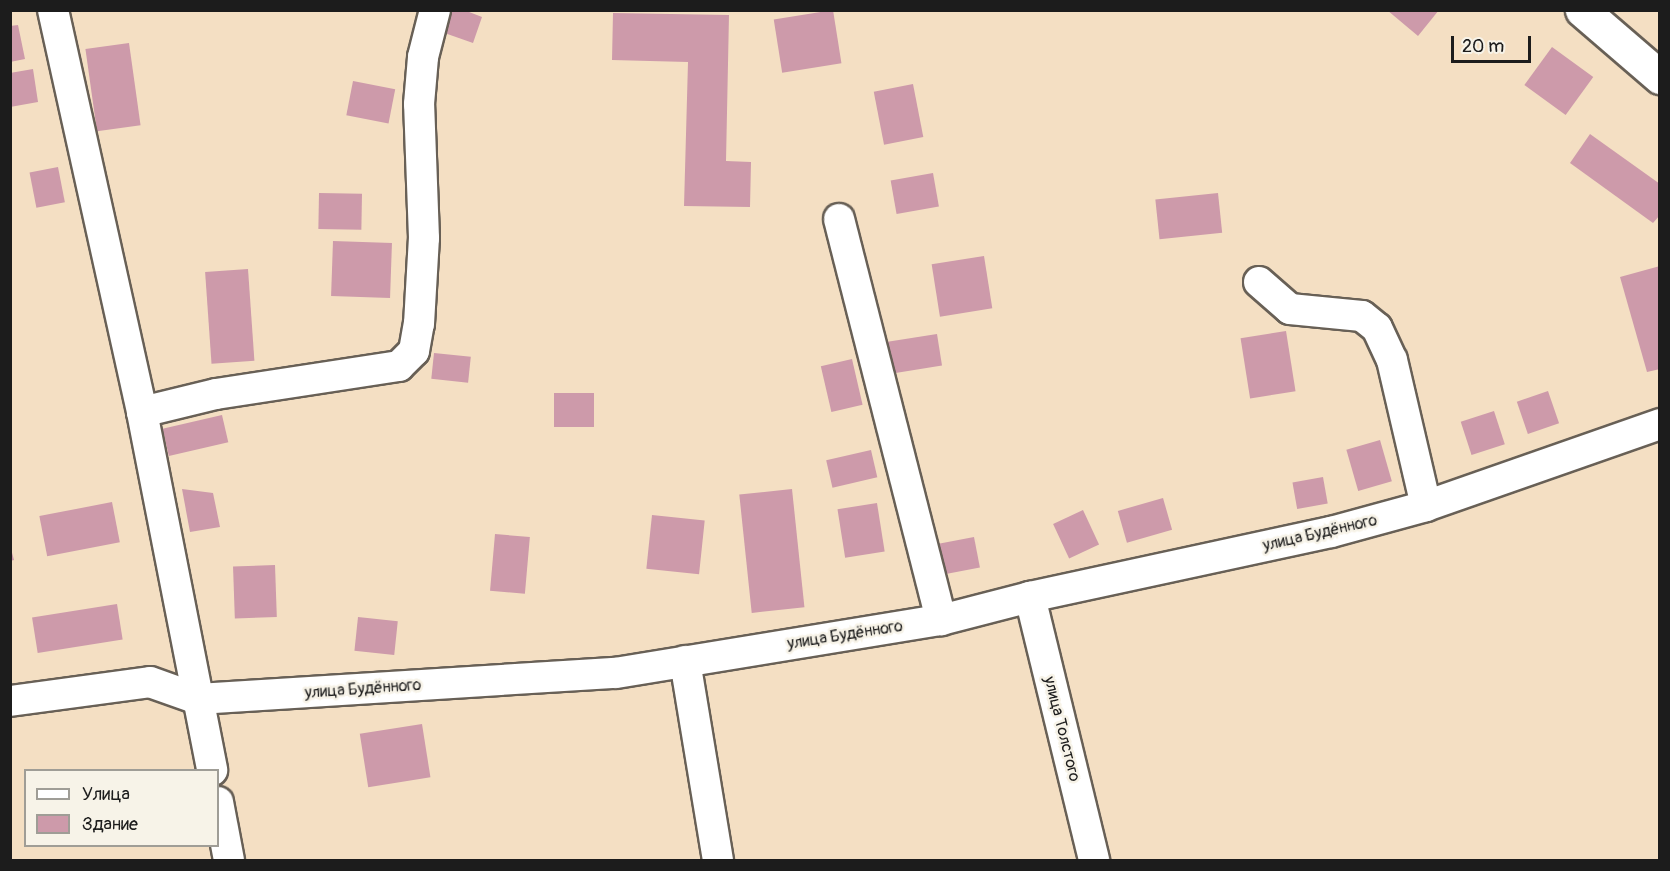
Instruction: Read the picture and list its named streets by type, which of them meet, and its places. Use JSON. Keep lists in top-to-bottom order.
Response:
{
  "streets": {
    "street": ["улица Будённого", "улица Толстого"]
  },
  "crossings": [
    ["улица Будённого", "улица Толстого"]
  ],
  "legend": ["Улица", "Здание"],
  "scale_bar": "20 m"
}
